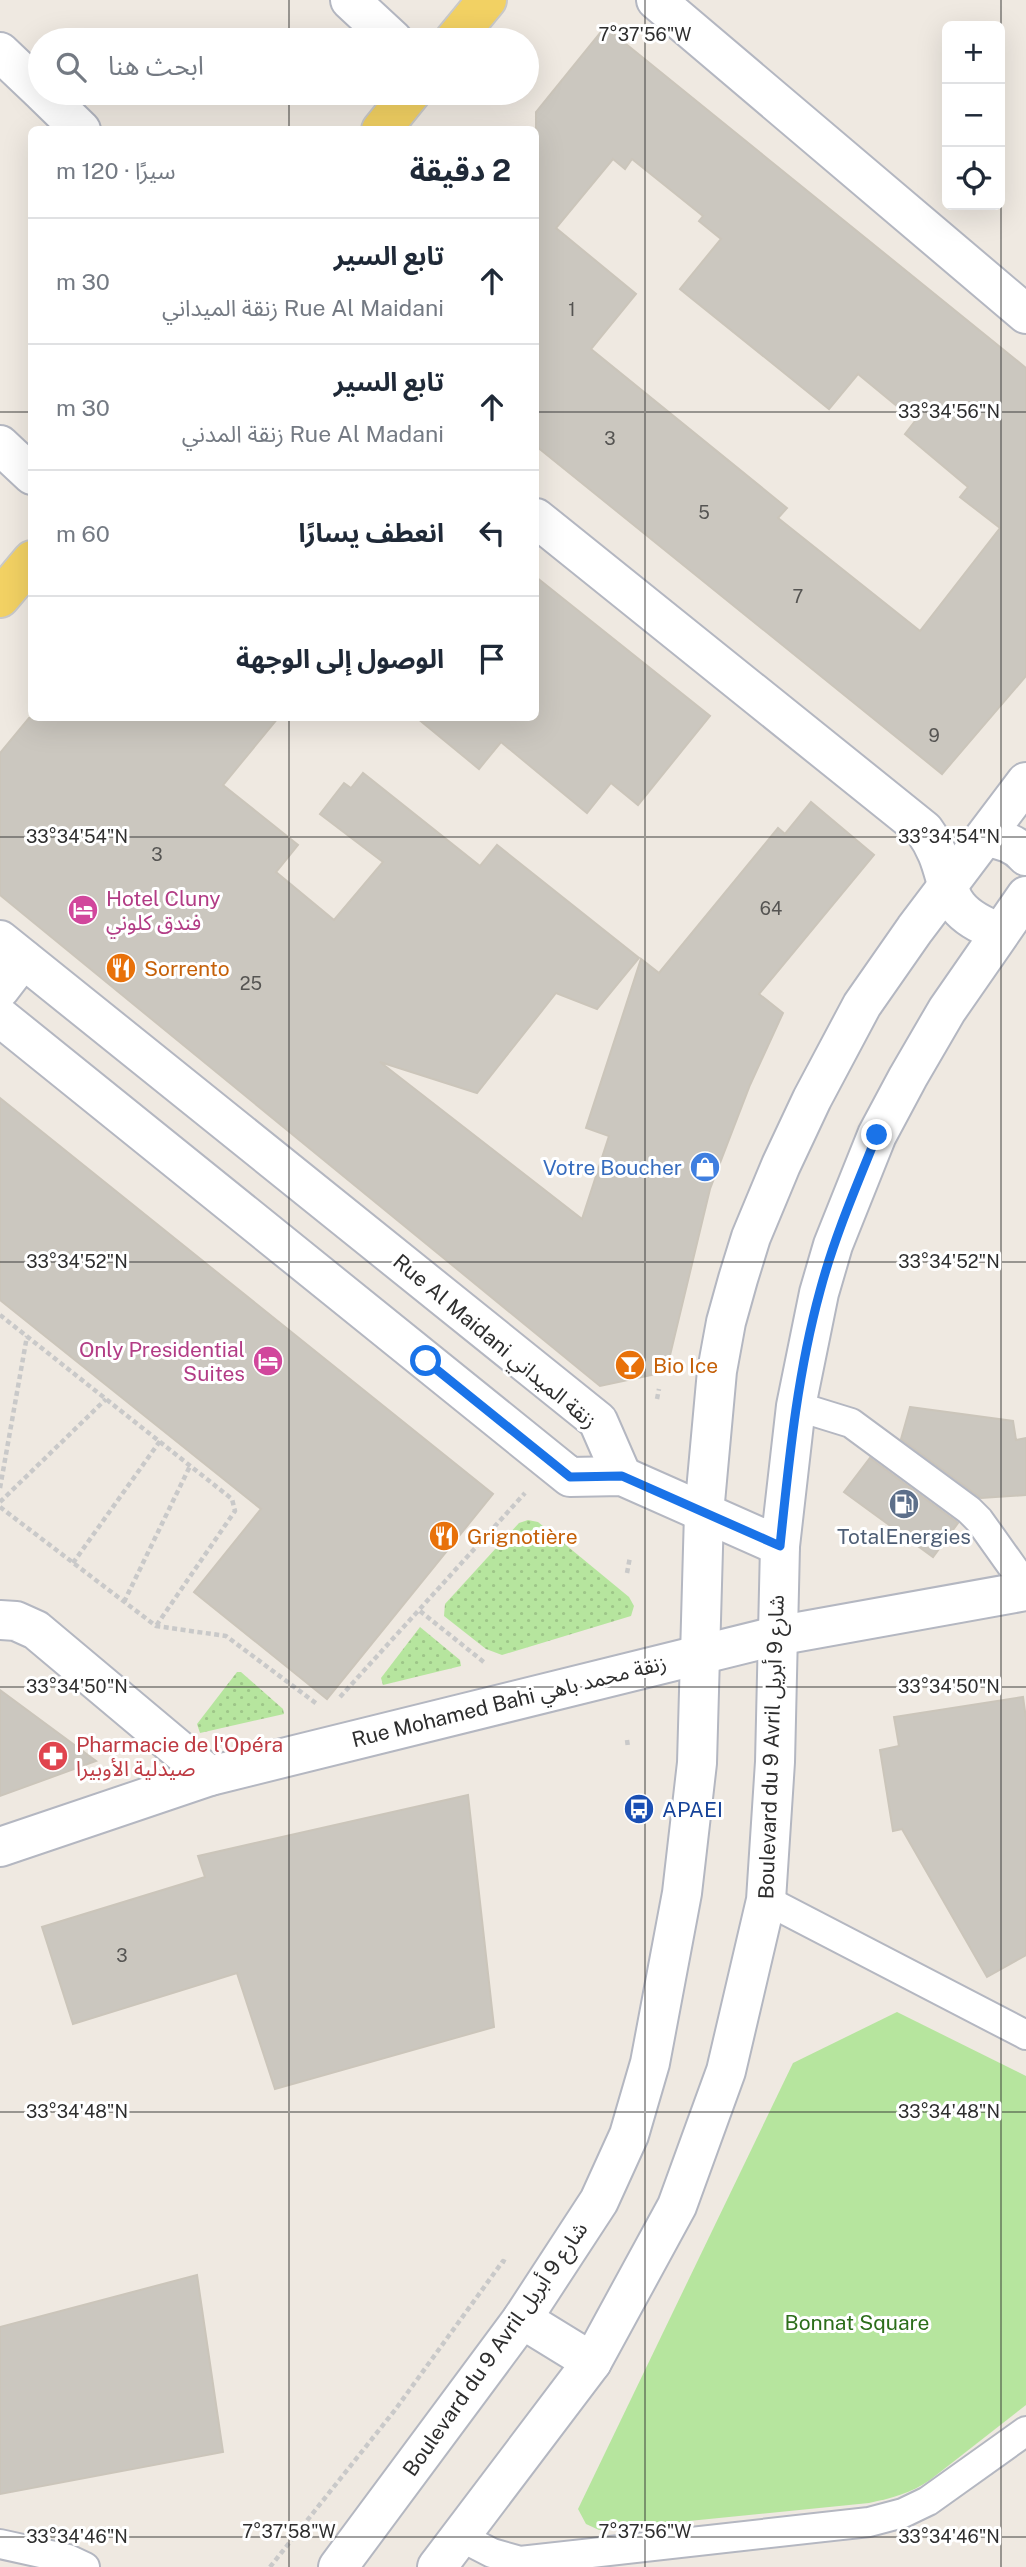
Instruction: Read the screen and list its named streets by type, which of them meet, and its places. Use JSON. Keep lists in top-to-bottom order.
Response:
{
  "streets": {
    "street": ["Rue Al Maidani زنقة الميداني", "Rue Mohamed Bahi زنقة محمد باهي", "Boulevard du 9 Avril شارع 9 أبريل"]
  },
  "crossings": [
    ["Rue Mohamed Bahi زنقة محمد باهي", "Boulevard du 9 Avril شارع 9 أبريل"]
  ],
  "parks": ["Bonnat Square"],
  "places": {
    "hotel": ["Hotel Cluny فندق كلوني", "Only Presidential Suites"],
    "restaurant": ["Sorrento", "Grignotière"],
    "shop": ["Votre Boucher"],
    "bar": ["Bio Ice"],
    "fuel station": ["TotalEnergies"],
    "pharmacy": ["Pharmacie de l'Opéra صيدلية الأوبيرا"],
    "bus stop": ["APAEI"]
  },
  "house_numbers": [
    "1",
    "3",
    "5",
    "7",
    "9",
    "3",
    "64",
    "25",
    "3"
  ],
  "page": {
    "map_buttons": ["+", "−"],
    "search": "ابحث هنا",
    "heading": ["2 دقيقة", "سيرًا · 120 m"],
    "list": [
      ["تابع السير", "Rue Al Maidani زنقة الميداني", "30 m"],
      ["تابع السير", "Rue Al Madani زنقة المدني", "30 m"],
      ["انعطف يسارًا", "60 m"],
      "الوصول إلى الوجهة"
    ]
  },
  "coordinates": [
    "7°37'56\"W",
    "33°34'56\"N",
    "33°34'54\"N",
    "33°34'52\"N",
    "33°34'50\"N",
    "33°34'48\"N",
    "7°37'58\"W",
    "33°34'46\"N"
  ]
}
